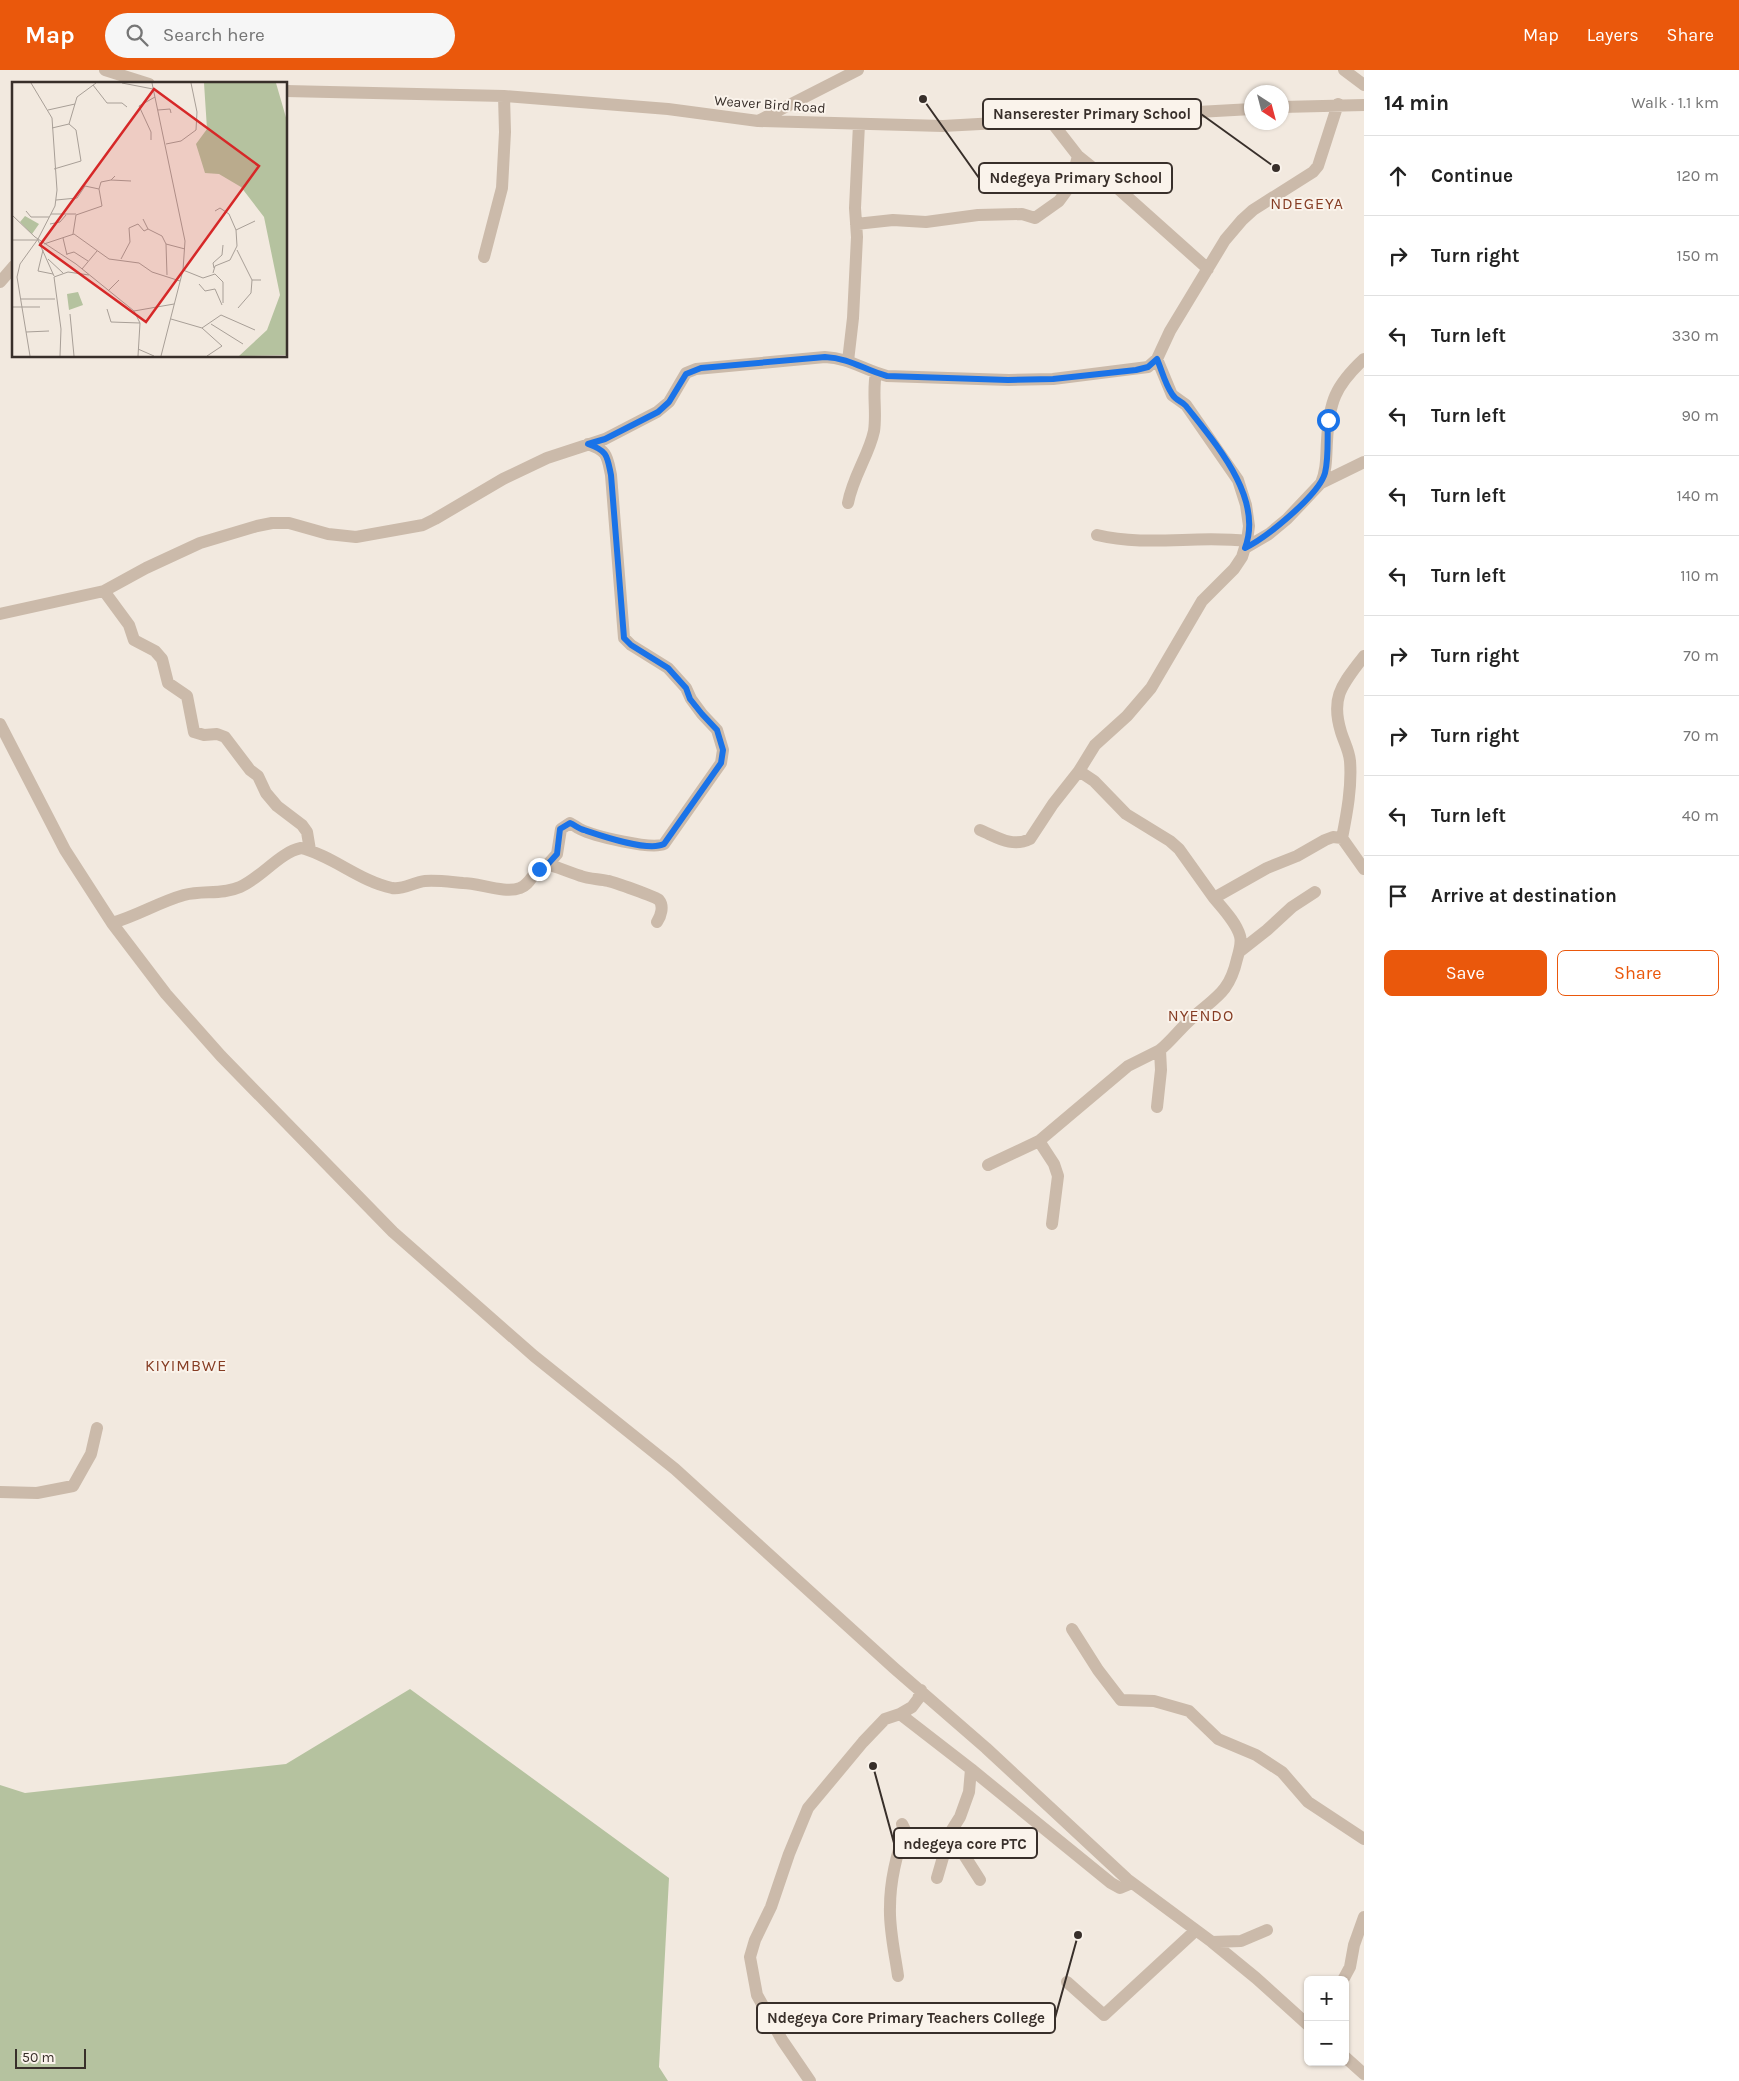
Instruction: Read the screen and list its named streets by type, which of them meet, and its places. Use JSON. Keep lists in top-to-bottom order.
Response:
{
  "streets": {
    "street": ["Weaver Bird Road"]
  },
  "districts": ["NDEGEYA", "NYENDO", "KIYIMBWE"],
  "places": [
    "Ndegeya Primary School",
    "Nanserester Primary School",
    "ndegeya core PTC",
    "Ndegeya Core Primary Teachers College"
  ],
  "scale_bar": "50 m",
  "north": "bottom right",
  "page": {
    "header": "Map",
    "search": "Search here",
    "nav": ["Map", "Layers", "Share"],
    "heading": ["14 min", "Walk · 1.1 km"],
    "list": [
      ["Continue", "120 m"],
      ["Turn right", "150 m"],
      ["Turn left", "330 m"],
      ["Turn left", "90 m"],
      ["Turn left", "140 m"],
      ["Turn left", "110 m"],
      ["Turn right", "70 m"],
      ["Turn right", "70 m"],
      ["Turn left", "40 m"],
      "Arrive at destination"
    ],
    "buttons": ["Save", "Share"],
    "map_buttons": ["+", "−"],
    "scale": "50 m"
  }
}
